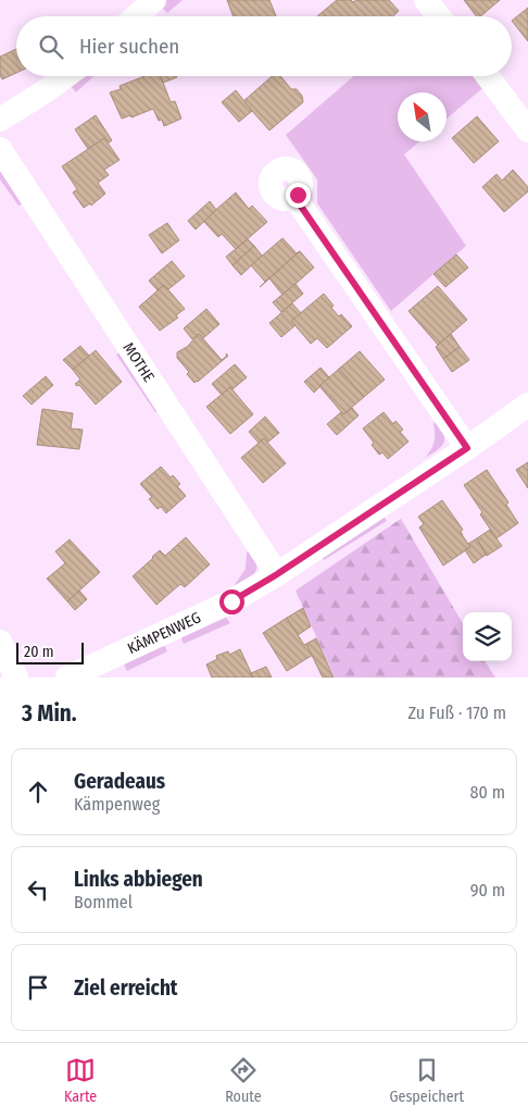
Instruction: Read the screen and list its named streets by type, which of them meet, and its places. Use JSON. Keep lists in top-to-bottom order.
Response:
{
  "streets": {
    "street": ["MOTHE", "KÄMPENWEG"]
  },
  "crossings": [
    ["MOTHE", "KÄMPENWEG"]
  ],
  "scale_bar": "20 m",
  "north": "top left",
  "page": {
    "search": "Hier suchen",
    "scale": "20 m",
    "heading": ["3 Min.", "Zu Fuß · 170 m"],
    "list": [
      ["Geradeaus", "Kämpenweg", "80 m"],
      ["Links abbiegen", "Bommel", "90 m"],
      "Ziel erreicht"
    ],
    "nav": ["Karte", "Route", "Gespeichert"]
  }
}
